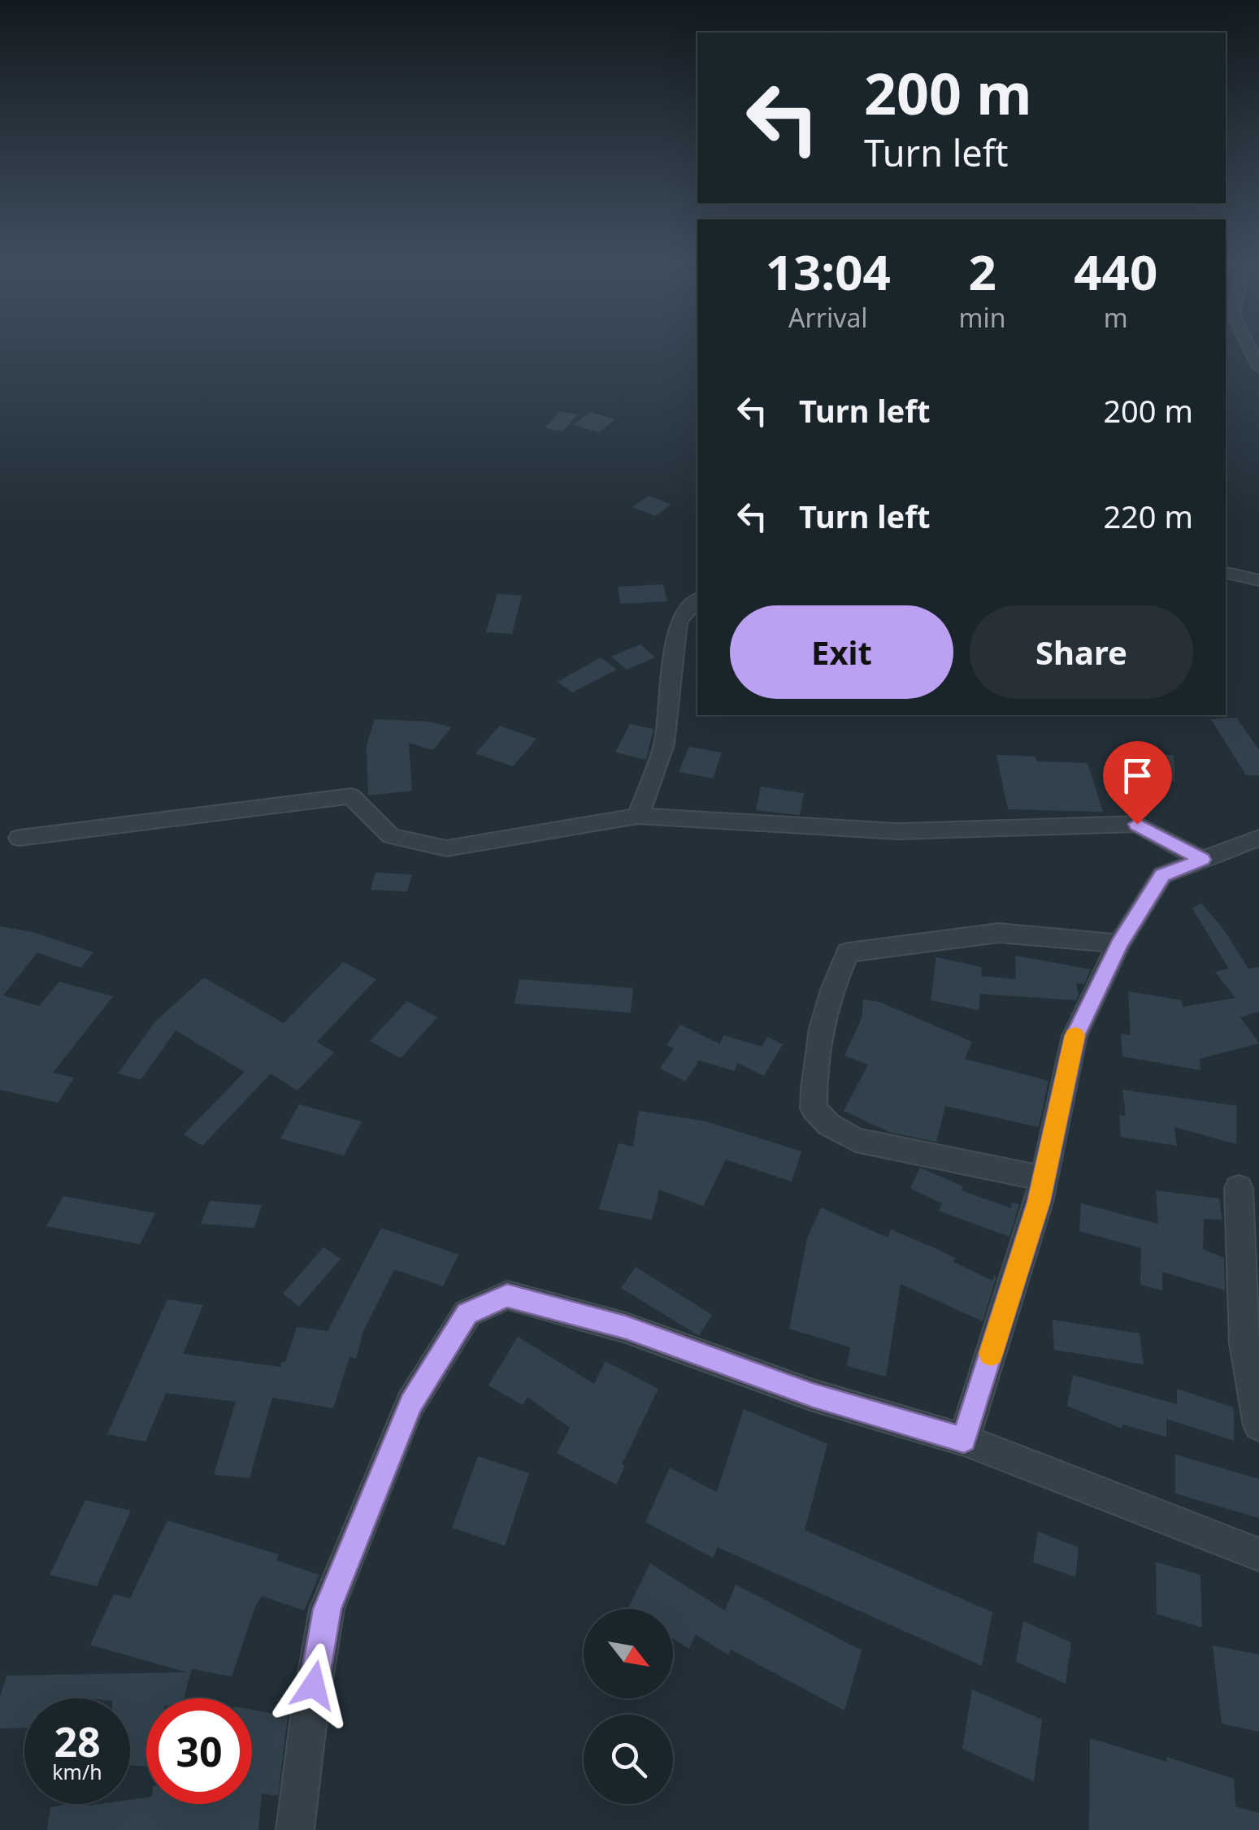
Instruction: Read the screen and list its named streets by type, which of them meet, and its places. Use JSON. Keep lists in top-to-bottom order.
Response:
{
  "north": "bottom right",
  "page": {
    "turn": ["200 m", "Turn left"],
    "eta": [
      "13:04",
      "Arrival",
      "2",
      "min",
      "440",
      "m"
    ],
    "list": [
      {
        "name": "Turn left",
        "value": "200 m"
      },
      {
        "name": "Turn left",
        "value": "220 m"
      }
    ],
    "buttons": ["Exit", "Share"],
    "speed": "28 km/h",
    "limit": "30"
  }
}
